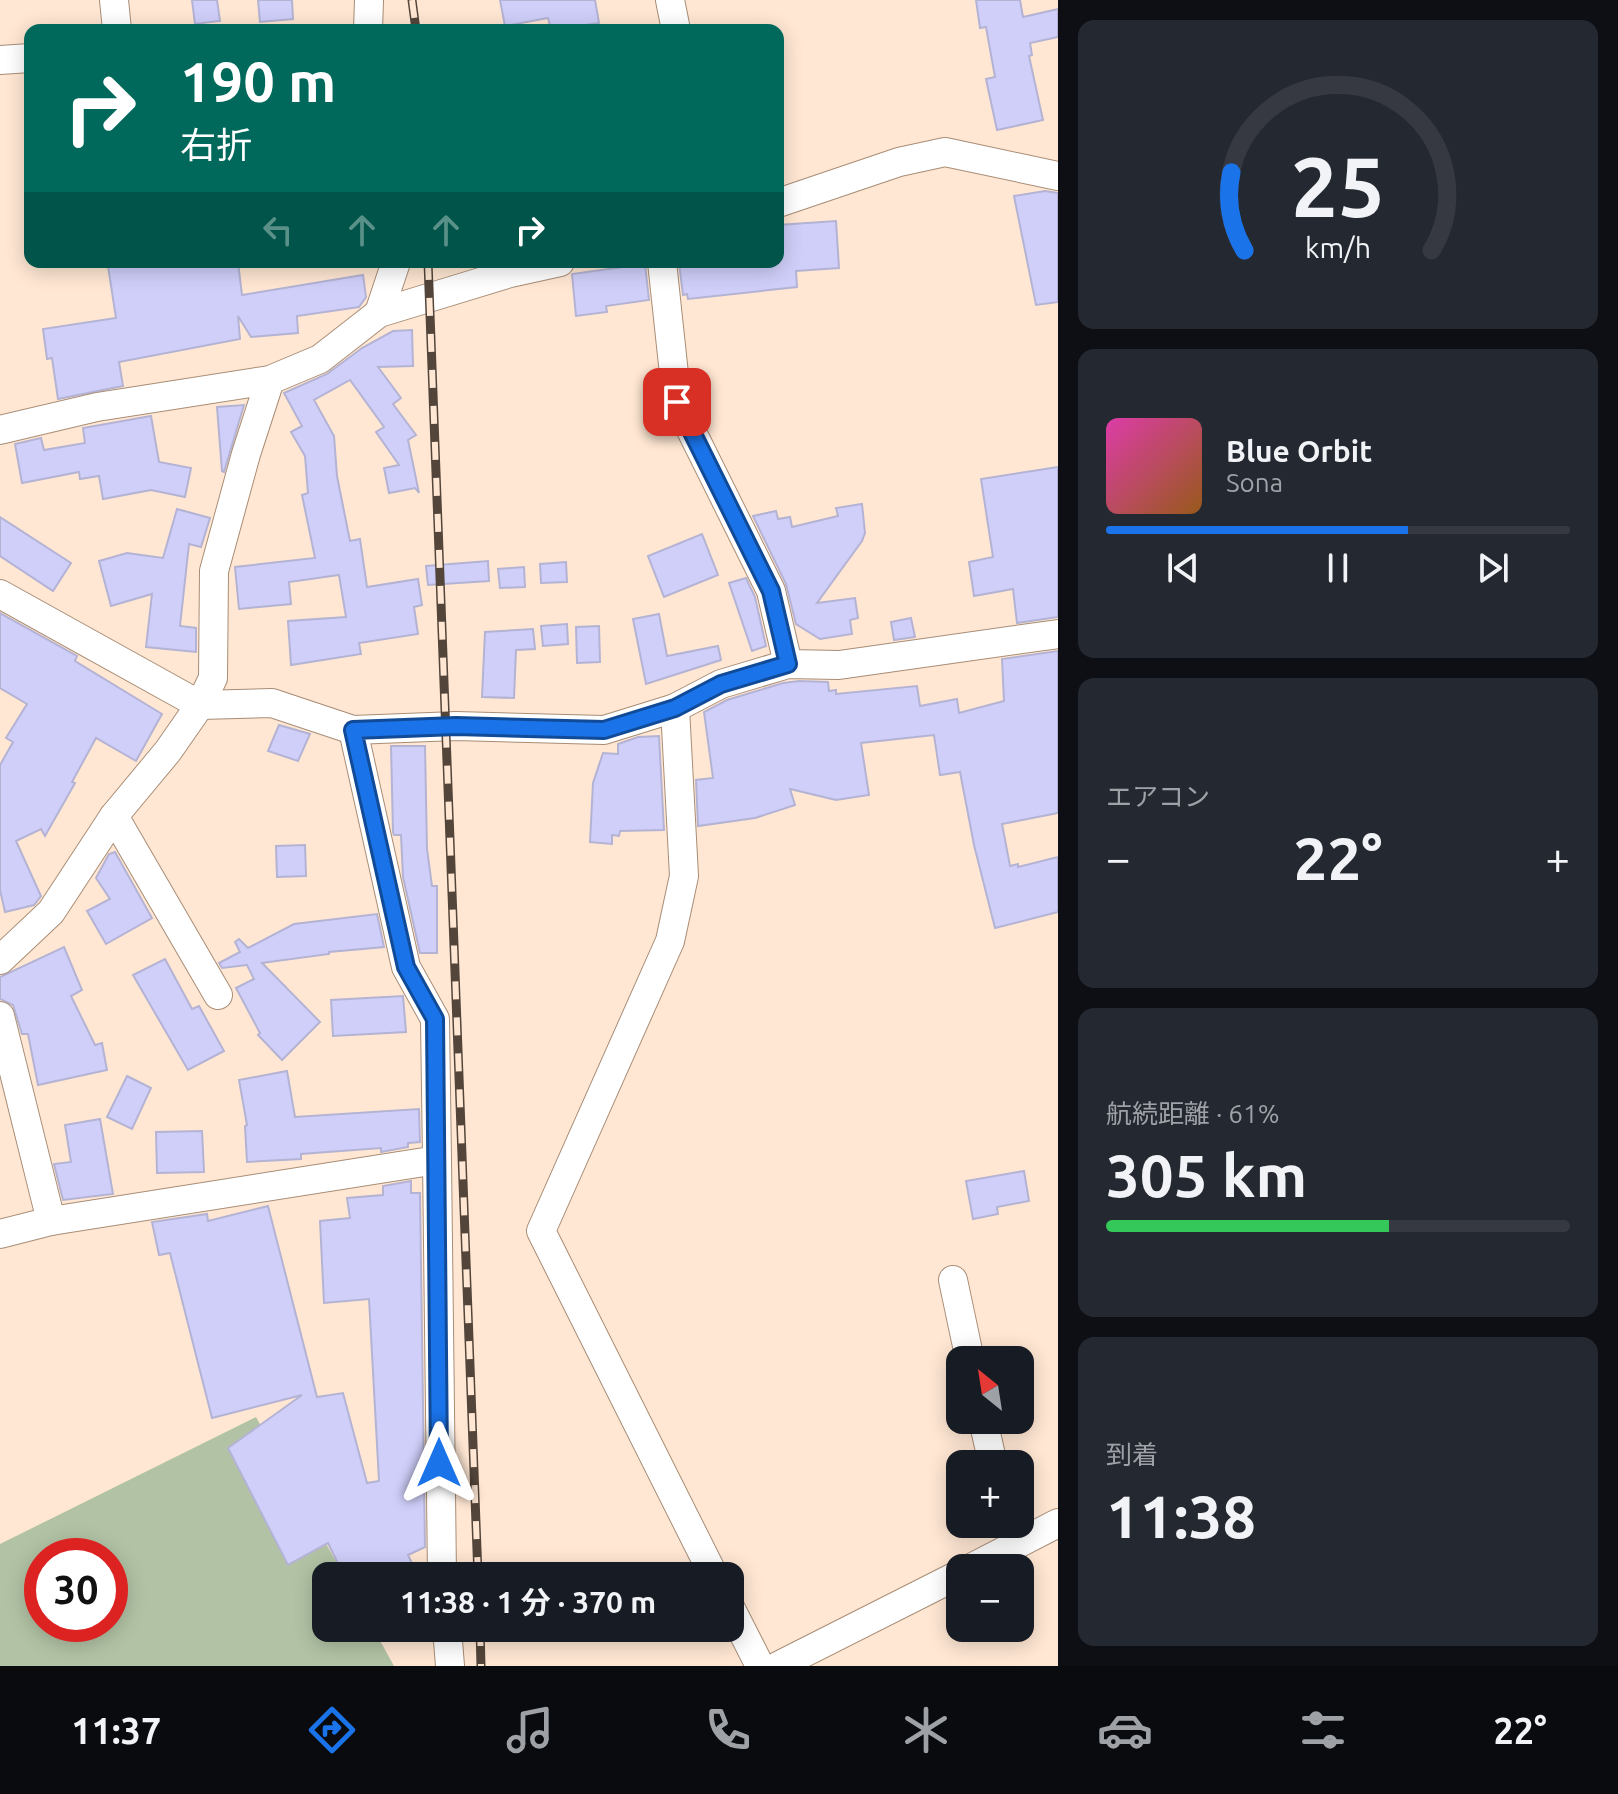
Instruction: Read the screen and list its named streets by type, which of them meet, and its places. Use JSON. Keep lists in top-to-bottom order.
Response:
{
  "north": "top left",
  "page": {
    "turn": ["190 m", "右折"],
    "song": ["Blue Orbit", "Sona"],
    "tile": [
      "エアコン",
      ["航続距離 · 61%", "305 km"],
      ["到着", "11:38"]
    ],
    "heat": ["−", "22°", "+"],
    "map_buttons": ["+", "−"],
    "limit": "30",
    "trip": "11:38 · 1 分 · 370 m",
    "tabs": ["11:37", "22°"],
    "gauge": ["25", "km/h"]
  }
}
